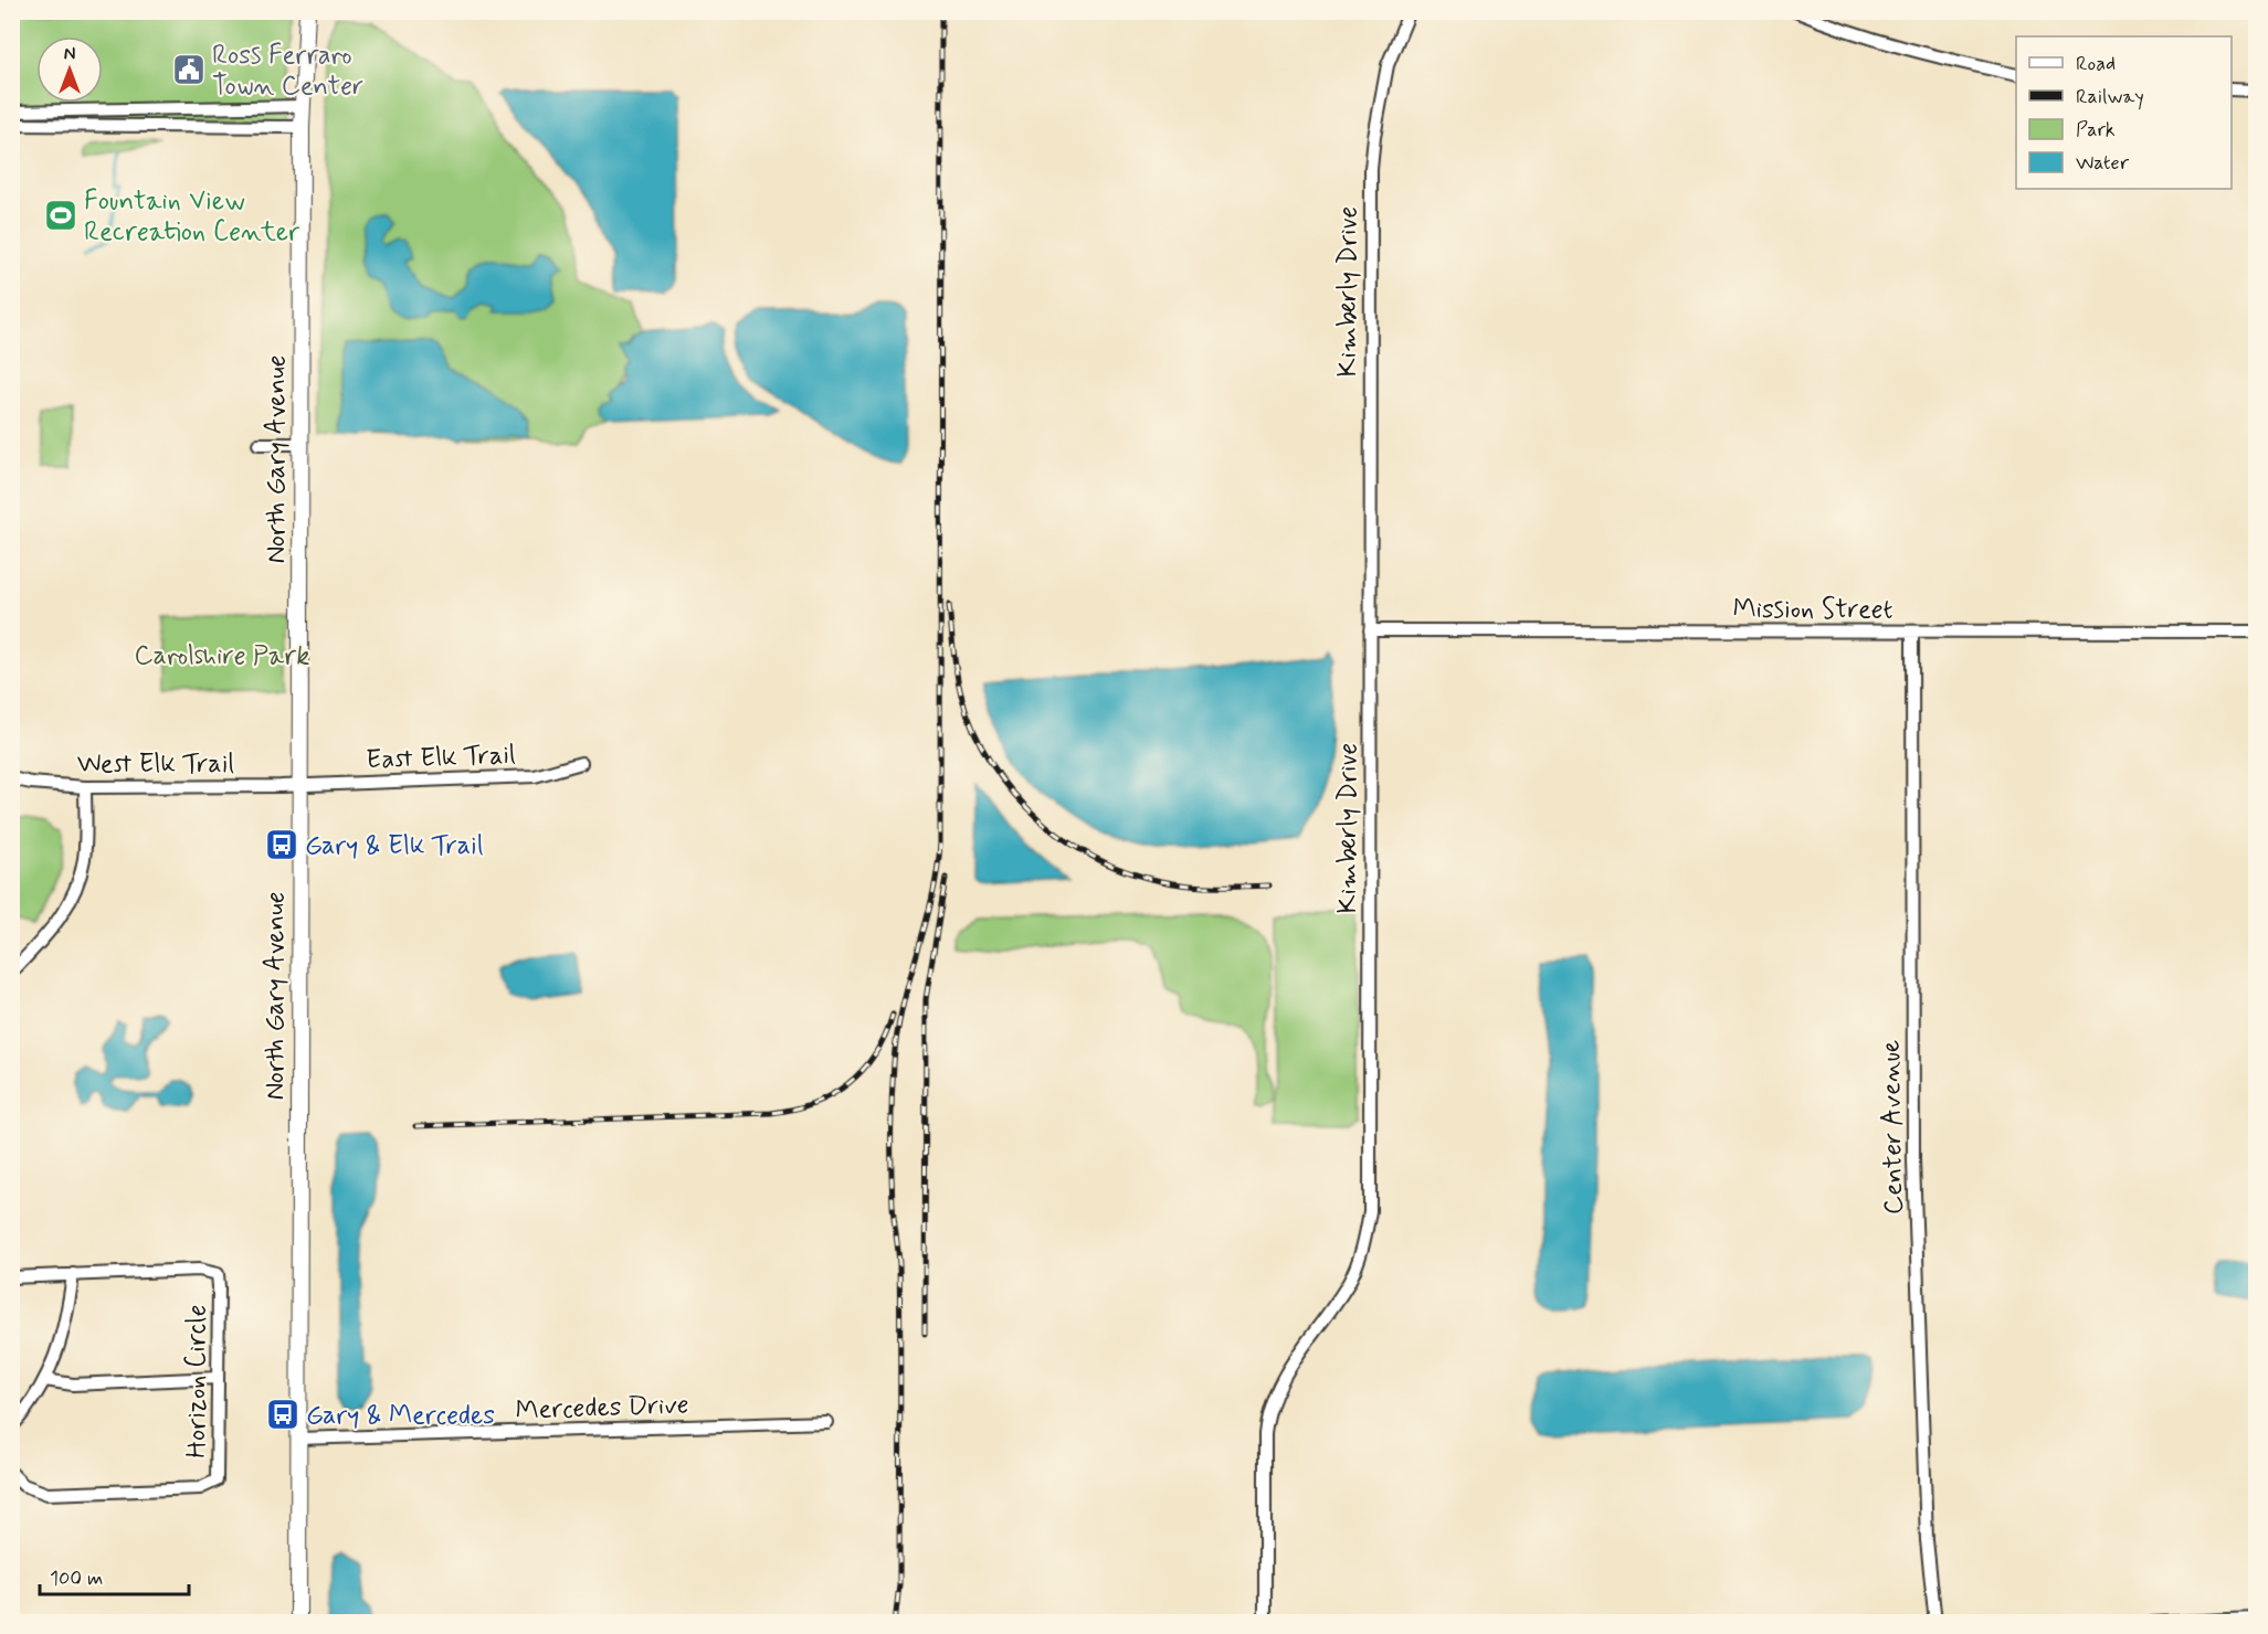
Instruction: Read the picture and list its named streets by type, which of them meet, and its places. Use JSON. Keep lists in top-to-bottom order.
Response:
{
  "streets": {
    "street": [
      "Kimberly Drive",
      "North Gary Avenue",
      "Mission Street",
      "East Elk Trail",
      "West Elk Trail",
      "Center Avenue",
      "Horizon Circle",
      "Mercedes Drive"
    ]
  },
  "crossings": [
    ["Kimberly Drive", "Mission Street"],
    ["North Gary Avenue", "East Elk Trail"],
    ["North Gary Avenue", "West Elk Trail"],
    ["North Gary Avenue", "Mercedes Drive"],
    ["Mission Street", "Center Avenue"],
    ["East Elk Trail", "West Elk Trail"]
  ],
  "parks": ["Carolshire Park"],
  "places": {
    "public building": ["Ross Ferraro Town Center"],
    "sports": ["Fountain View Recreation Center"],
    "bus stop": ["Gary & Elk Trail", "Gary & Mercedes"]
  },
  "legend": [
    "Road",
    "Railway",
    "Park",
    "Water"
  ],
  "scale_bar": "100 m",
  "north": "top"
}
